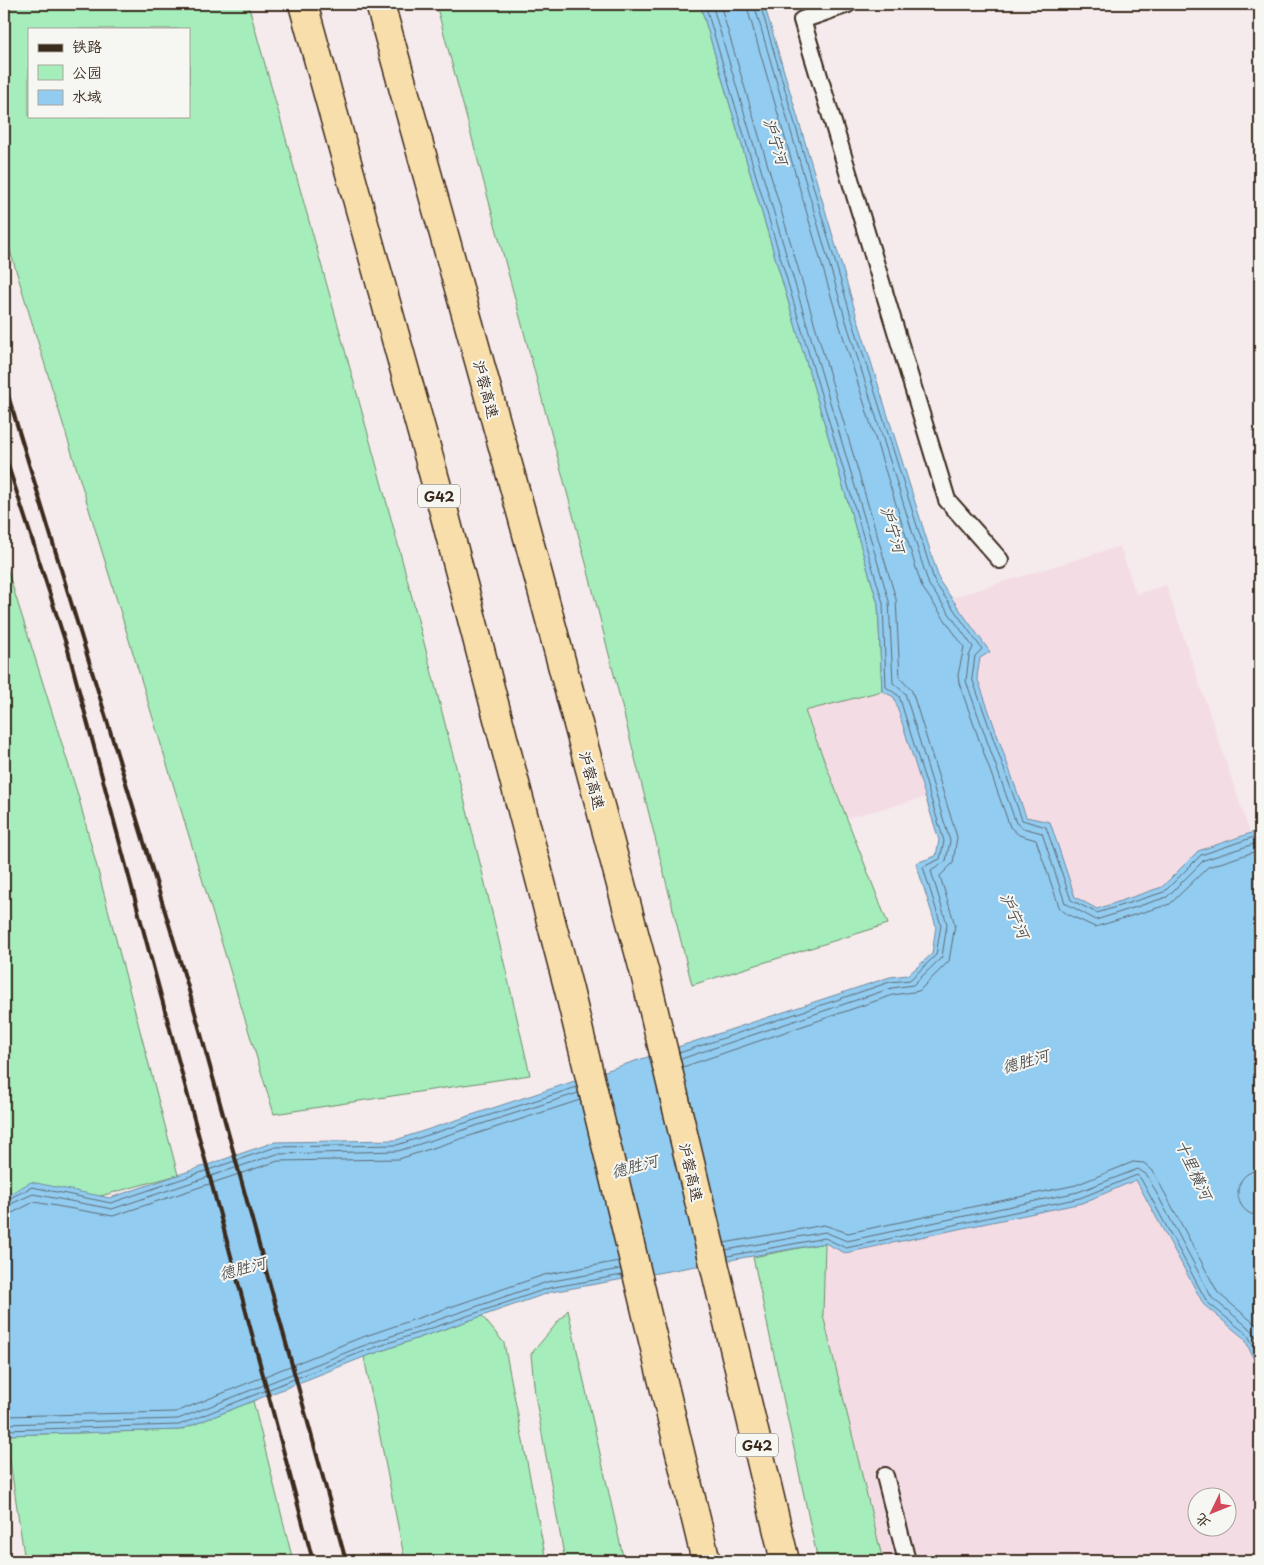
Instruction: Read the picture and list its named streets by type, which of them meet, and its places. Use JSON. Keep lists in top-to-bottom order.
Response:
{
  "streets": {
    "highway": ["沪蓉高速", "G42"]
  },
  "water": ["沪宁河", "德胜河", "十里横河"],
  "legend": ["铁路", "公园", "水域"],
  "north": "bottom left"
}
